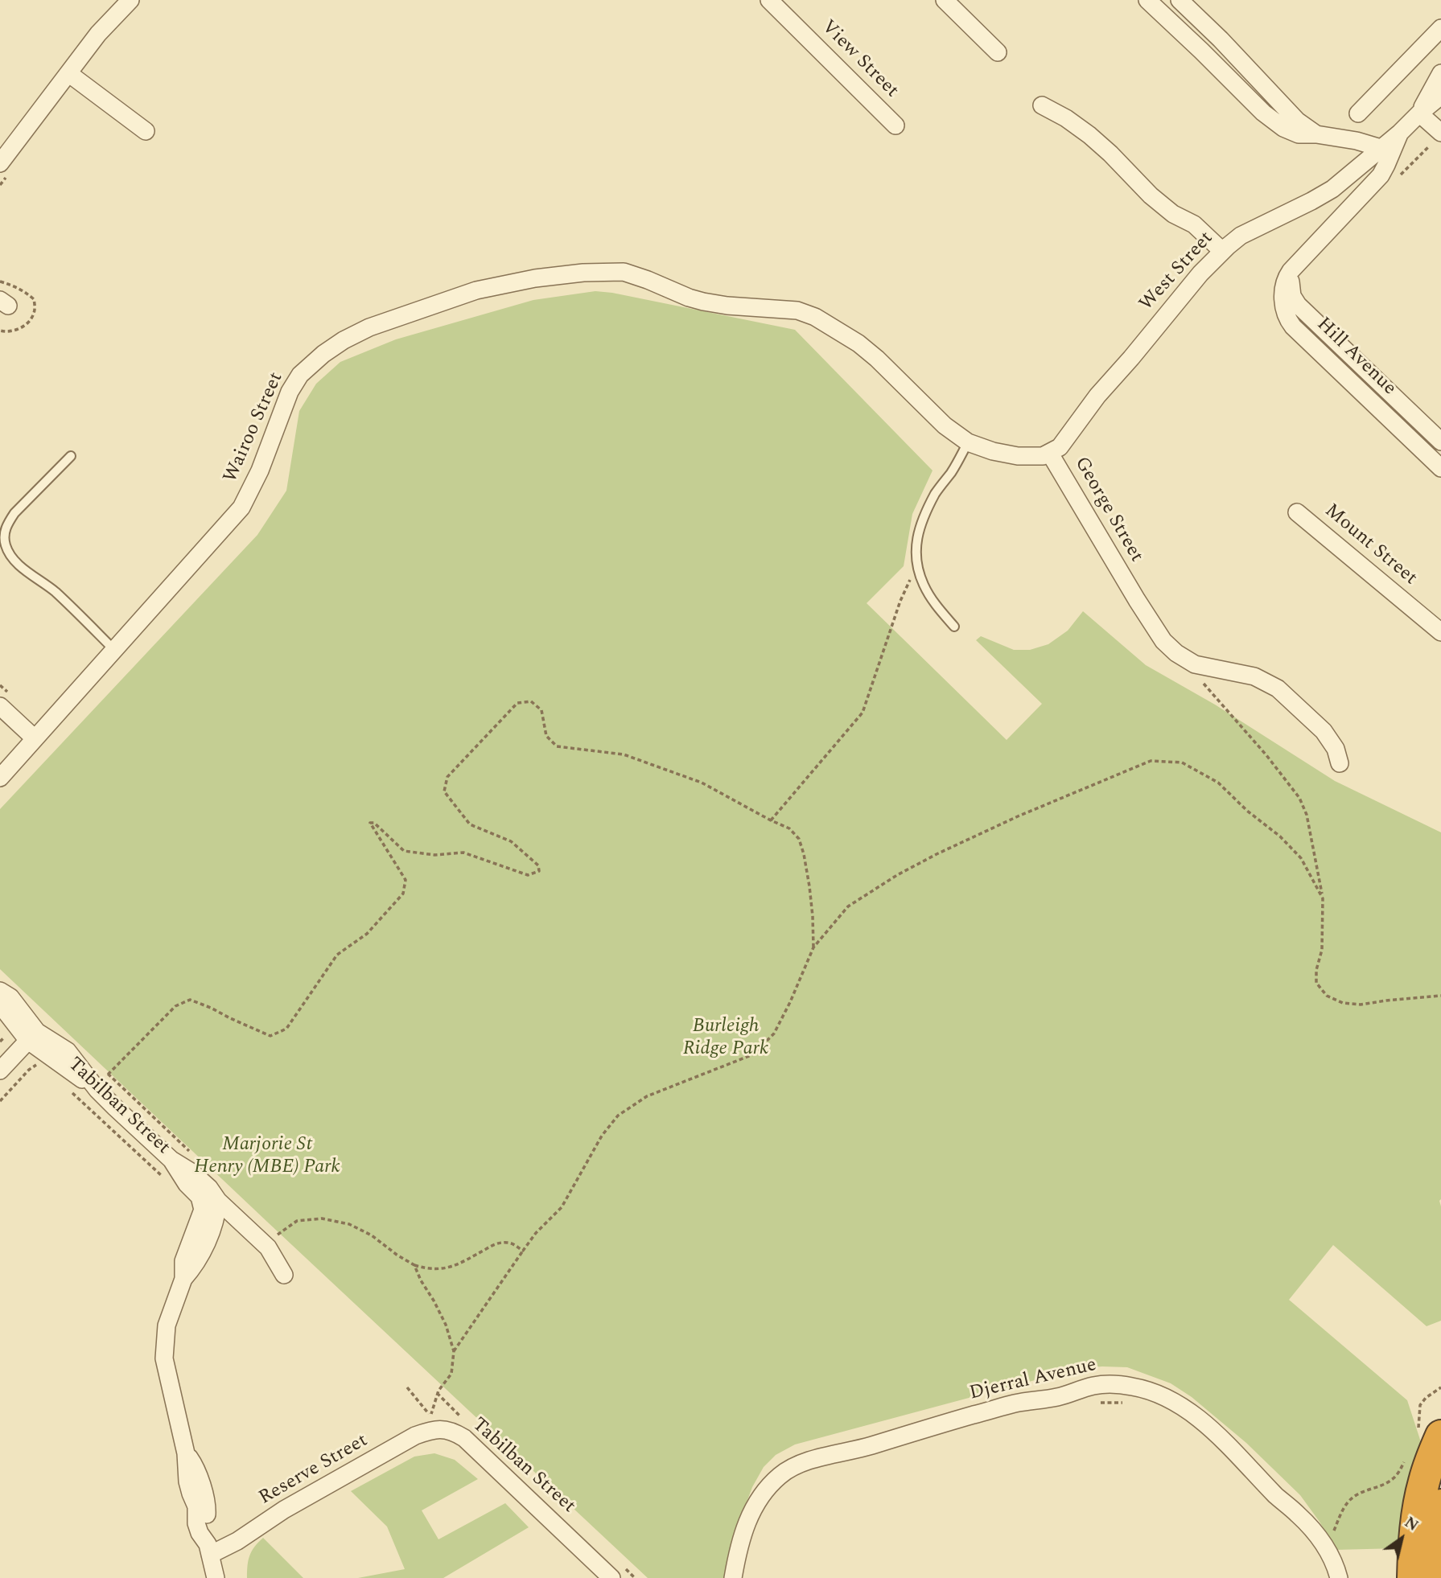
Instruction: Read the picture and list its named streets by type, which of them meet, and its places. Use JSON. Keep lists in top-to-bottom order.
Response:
{
  "streets": {
    "street": [
      "View Street",
      "West Street",
      "Hill Avenue",
      "Wairoo Street",
      "George Street",
      "Mount Street",
      "Tabilban Street",
      "Djerral Avenue",
      "Reserve Street"
    ]
  },
  "crossings": [
    ["West Street", "Hill Avenue"],
    ["West Street", "George Street"],
    ["Wairoo Street", "George Street"],
    ["Tabilban Street", "Reserve Street"]
  ],
  "parks": ["Burleigh Ridge Park", "Marjorie St Henry (MBE) Park"],
  "north": "top right"
}
